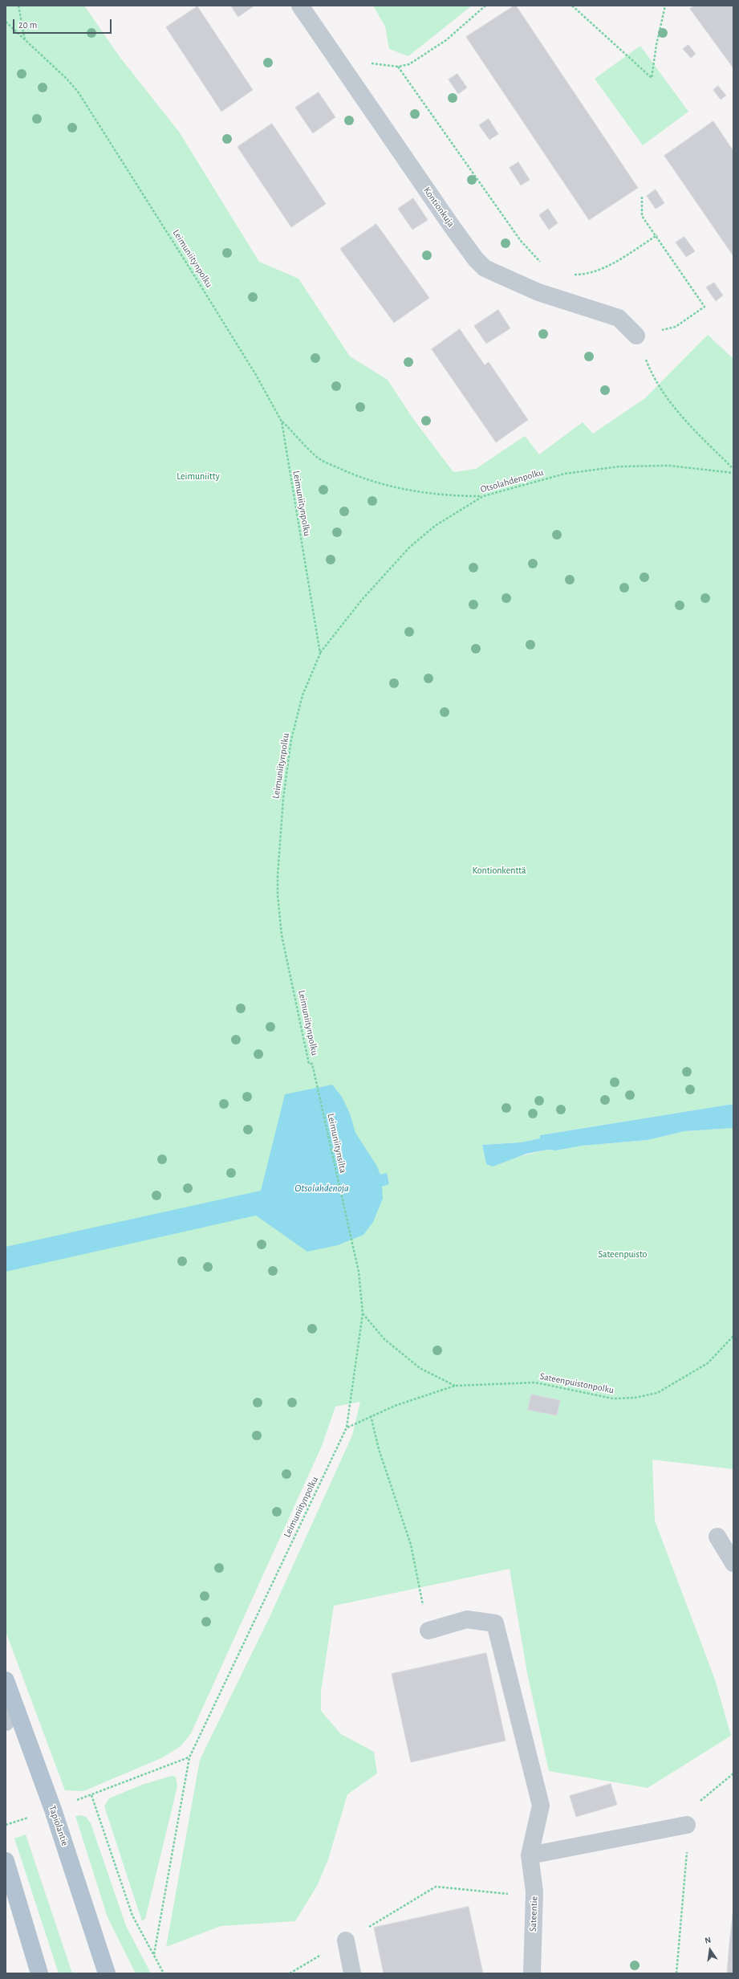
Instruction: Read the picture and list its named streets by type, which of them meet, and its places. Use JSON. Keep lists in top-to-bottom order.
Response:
{
  "streets": {
    "main road": ["Tapiolantie"],
    "street": ["Kontionkuja", "Sateentie"],
    "path": [
      "Leimuniitynpolku",
      "Otsolahdenpolku",
      "Leimuniitynsilta",
      "Sateenpuistonpolku"
    ]
  },
  "crossings": [
    ["Leimuniitynpolku", "Otsolahdenpolku"],
    ["Leimuniitynpolku", "Leimuniitynsilta"],
    ["Leimuniitynpolku", "Sateenpuistonpolku"]
  ],
  "water": ["Otsolahdenoja"],
  "parks": ["Leimuniitty", "Kontionkenttä", "Sateenpuisto"],
  "scale_bar": "20 m",
  "north": "top"
}
